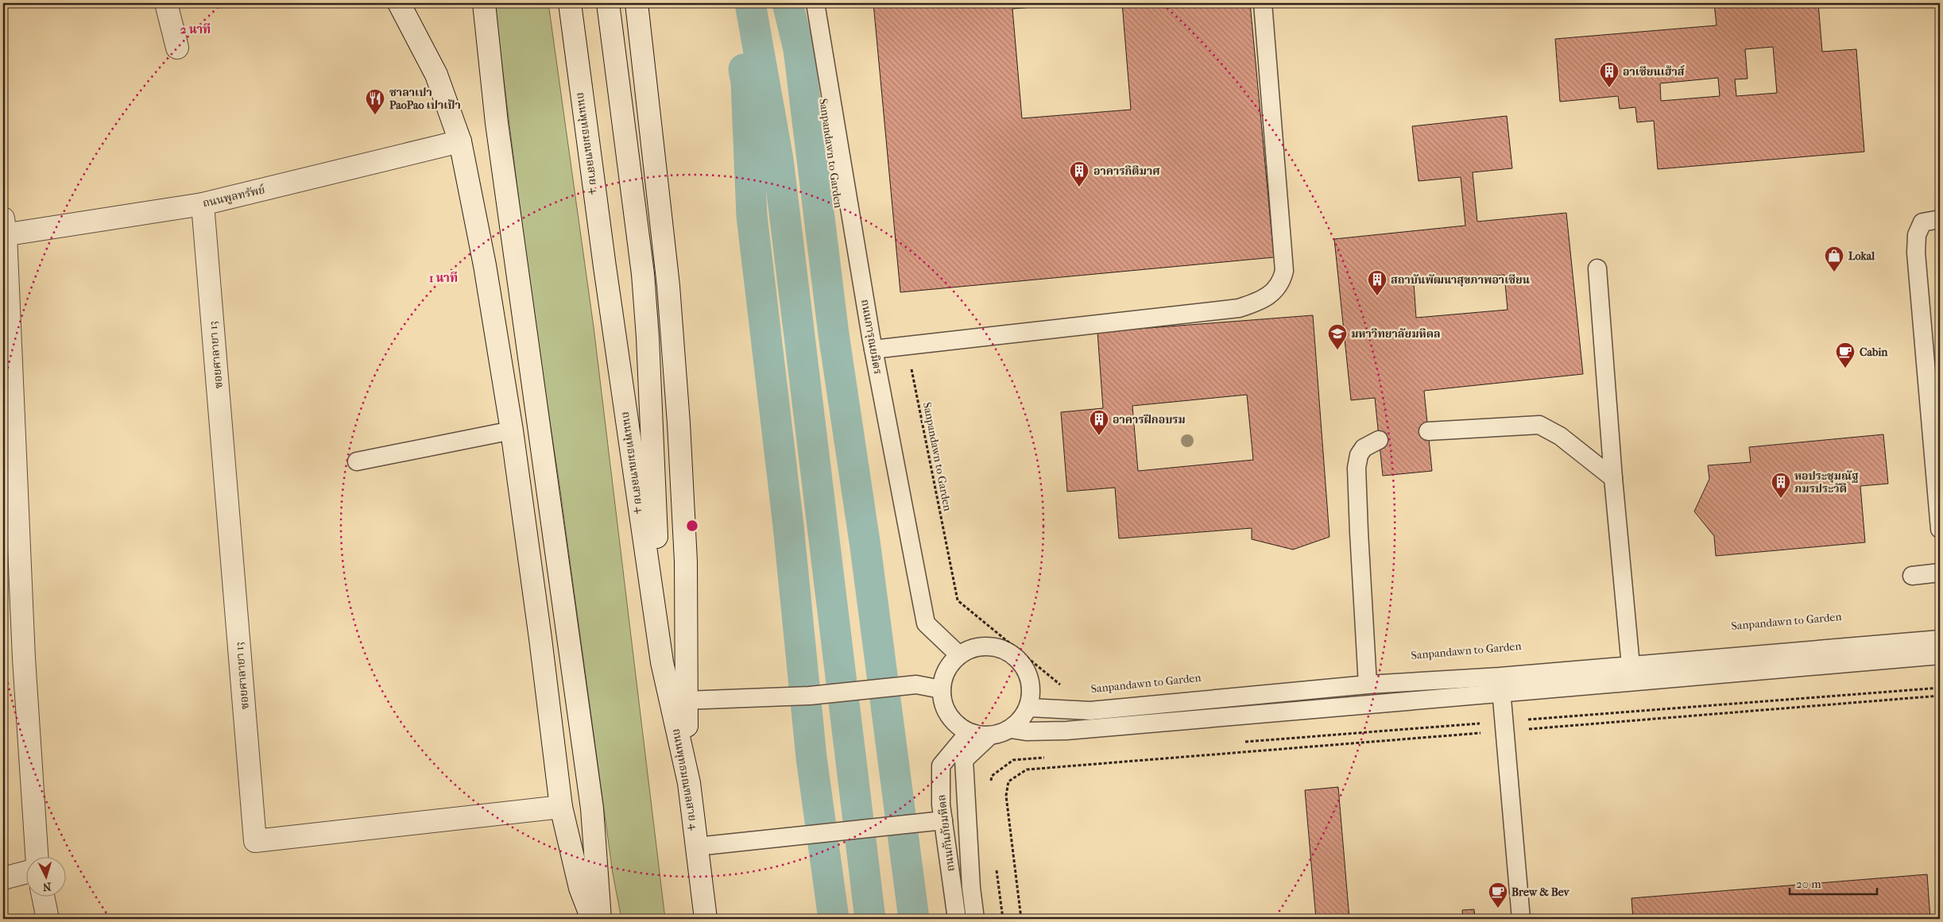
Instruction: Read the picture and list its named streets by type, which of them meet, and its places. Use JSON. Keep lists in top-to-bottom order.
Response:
{
  "streets": {
    "main road": ["ถนนพุทธมณฑลสาย 4", "ถนนพูลทรัพย์", "ซอยศาลายา 13"],
    "lane": ["ถนนการุณยมิตร", "ถนนกันภัยมหิดล"],
    "path": ["Sanpandawn to Garden"]
  },
  "crossings": [
    ["ถนนพูลทรัพย์", "ซอยศาลายา 13"],
    ["ถนนการุณยมิตร", "ถนนกันภัยมหิดล"]
  ],
  "places": {
    "building": [
      "อาเซียนเฮ้าส์",
      "อาคารกิติมาศ",
      "สถาบันพัฒนาสุขภาพอาเซียน",
      "อาคารฝึกอบรม",
      "หอประชุมณัฐ ภมรประวัติ"
    ],
    "restaurant": ["ซาลาเปา PaoPao เปาเป้า"],
    "shop": ["Lokal"],
    "school or university": ["มหาวิทยาลัยมหิดล"],
    "cafe": ["Cabin", "Brew & Bev"]
  },
  "scale_bar": "20 m",
  "north": "bottom",
  "rings": ["2 นาที", "1 นาที"]
}
